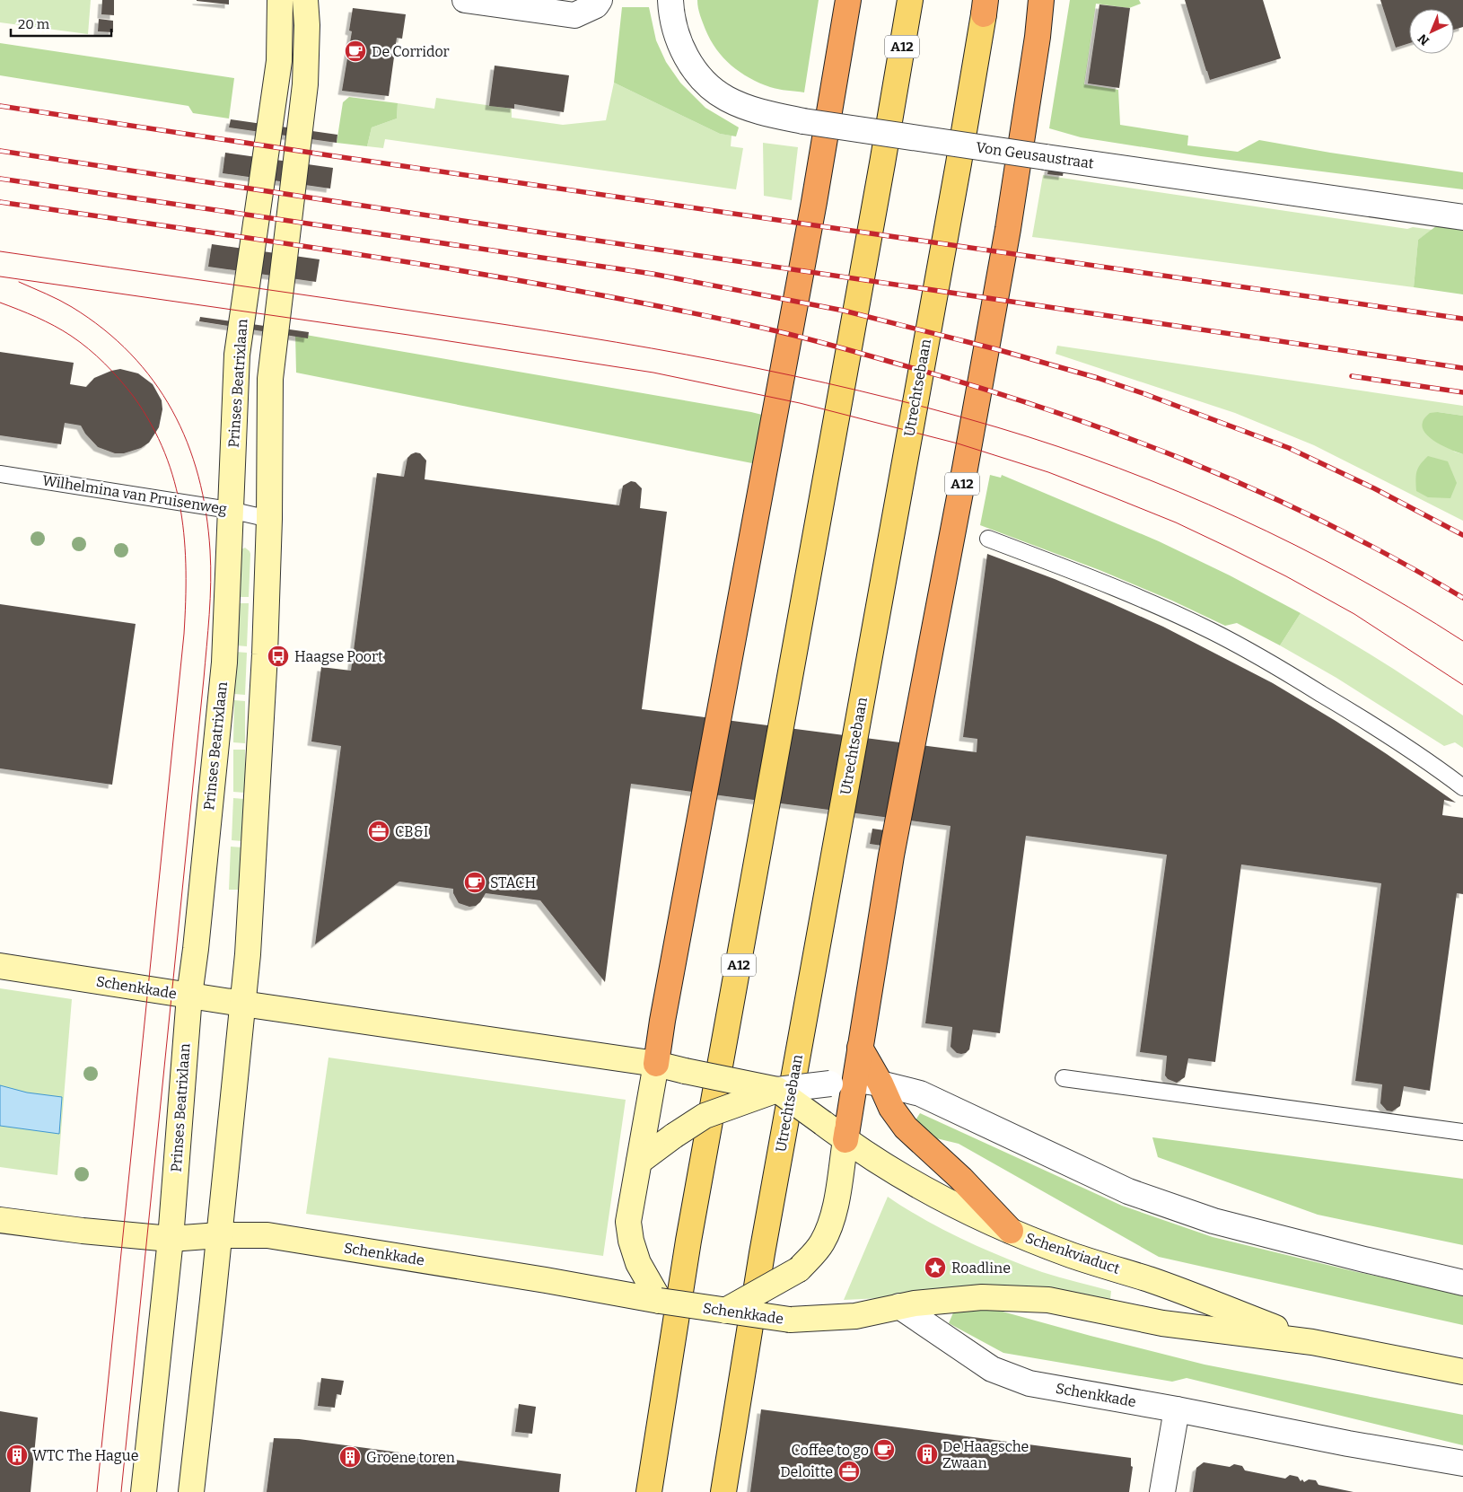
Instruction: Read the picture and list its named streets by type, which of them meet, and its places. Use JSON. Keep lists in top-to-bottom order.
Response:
{
  "streets": {
    "highway": ["A12"],
    "main road": [
      "Prinses Beatrixlaan",
      "Utrechtsebaan",
      "Schenkkade",
      "Schenkviaduct"
    ],
    "street": ["Von Geusaustraat"],
    "lane": ["Wilhelmina van Pruisenweg"]
  },
  "crossings": [
    ["A12", "Schenkkade"],
    ["A12", "Schenkviaduct"],
    ["Prinses Beatrixlaan", "Wilhelmina van Pruisenweg"],
    ["Prinses Beatrixlaan", "Schenkkade"],
    ["Schenkkade", "Schenkviaduct"]
  ],
  "places": {
    "cafe": ["De Corridor", "STACH", "Coffee to go"],
    "bus stop": ["Haagse Poort"],
    "office": ["CB&I", "Deloitte"],
    "place": ["Roadline"],
    "building": ["De Haagsche Zwaan", "WTC The Hague", "Groene toren"]
  },
  "scale_bar": "20 m",
  "north": "bottom left"
}
